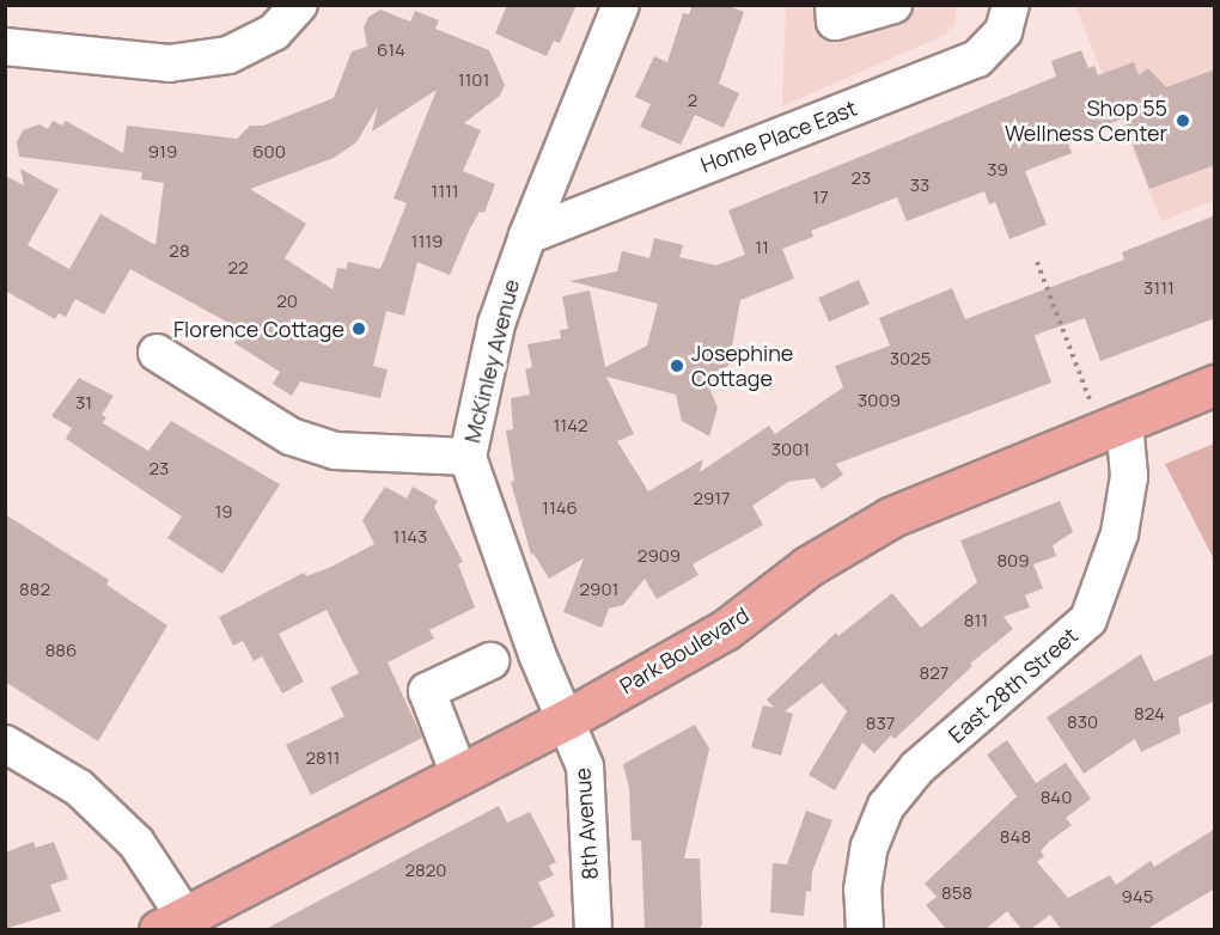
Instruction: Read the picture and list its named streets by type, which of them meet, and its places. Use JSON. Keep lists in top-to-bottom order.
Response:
{
  "streets": {
    "main road": ["Park Boulevard"],
    "street": [
      "Home Place East",
      "McKinley Avenue",
      "East 28th Street",
      "8th Avenue"
    ]
  },
  "crossings": [
    ["Home Place East", "McKinley Avenue"],
    ["McKinley Avenue", "Park Boulevard"],
    ["McKinley Avenue", "8th Avenue"],
    ["Park Boulevard", "East 28th Street"],
    ["Park Boulevard", "8th Avenue"]
  ],
  "places": ["Shop 55 Wellness Center", "Florence Cottage", "Josephine Cottage"],
  "house_numbers": [
    "614",
    "1101",
    "2",
    "919",
    "600",
    "39",
    "23",
    "33",
    "1111",
    "17",
    "1119",
    "11",
    "28",
    "22",
    "3111",
    "20",
    "3025",
    "3009",
    "31",
    "1142",
    "3001",
    "23",
    "2917",
    "1146",
    "19",
    "1143",
    "2909",
    "809",
    "882",
    "2901",
    "811",
    "886",
    "827",
    "824",
    "830",
    "837",
    "2811",
    "840",
    "848",
    "2820",
    "858",
    "945"
  ]
}
